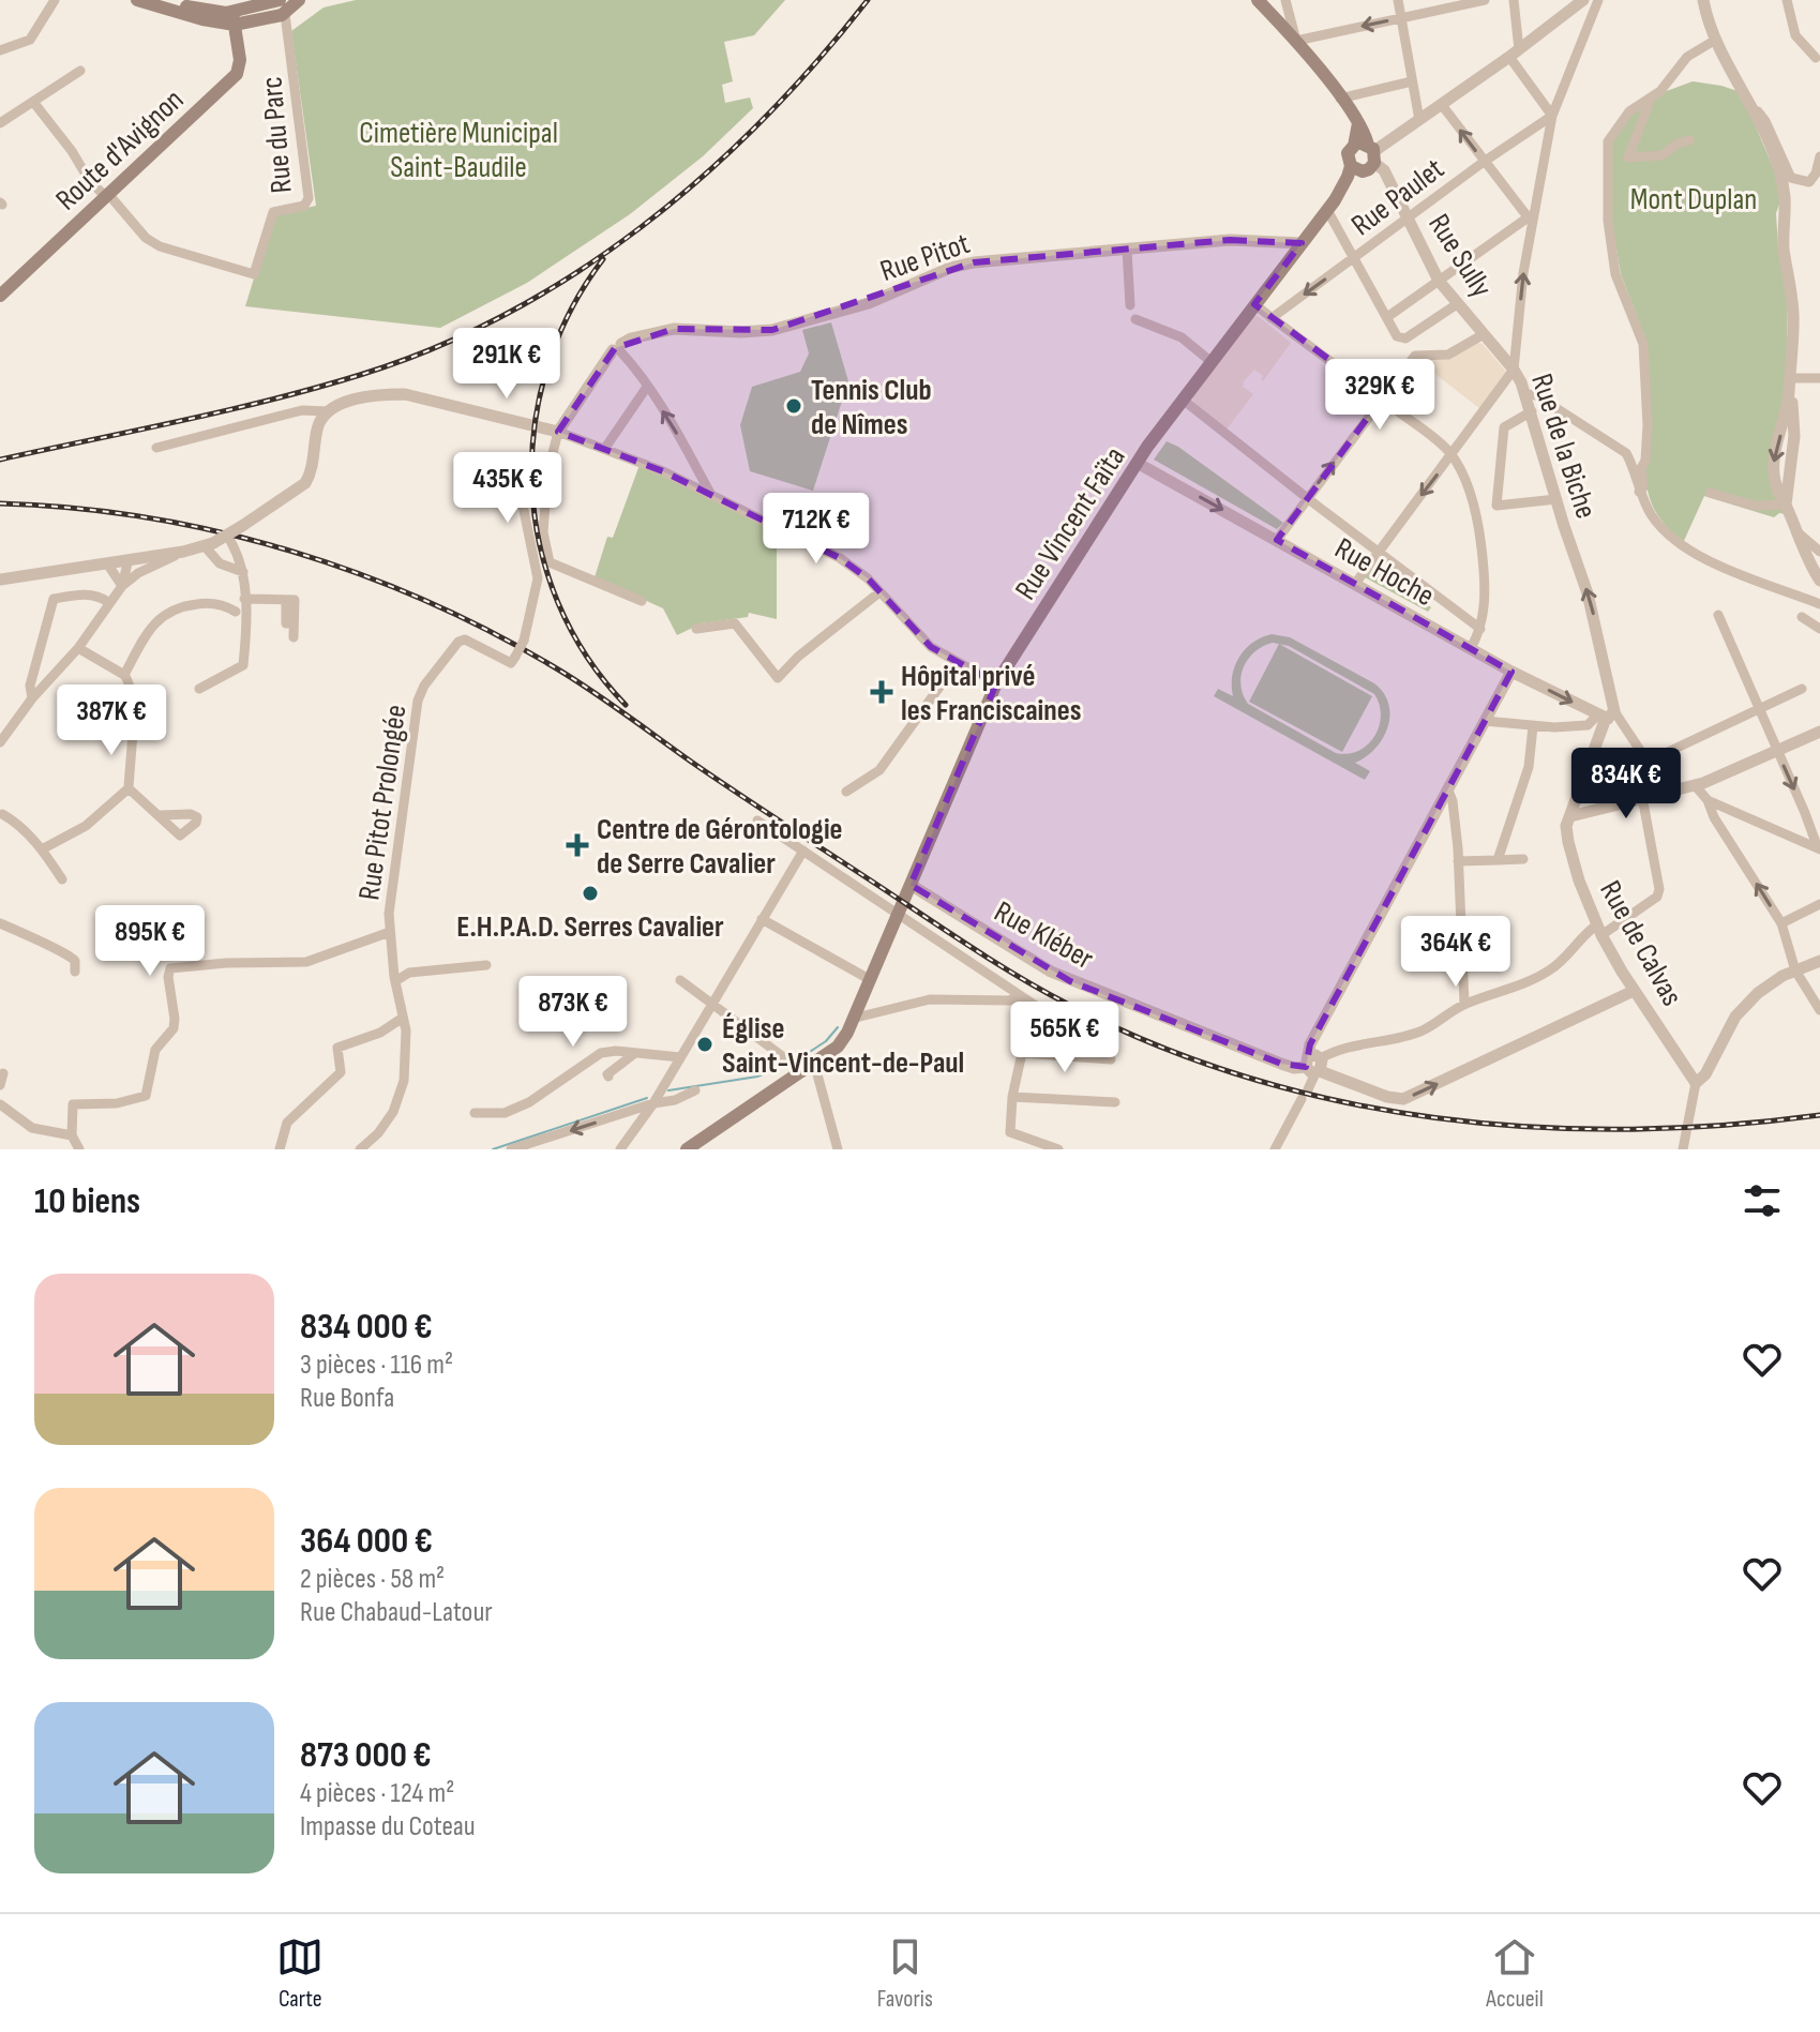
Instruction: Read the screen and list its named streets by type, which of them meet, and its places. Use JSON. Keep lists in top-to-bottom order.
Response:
{
  "streets": {
    "main road": ["Route d'Avignon", "Rue Sully", "Rue Vincent Faïta"],
    "street": [
      "Rue du Parc",
      "Rue Paulet",
      "Rue Pitot",
      "Rue de la Biche",
      "Rue Hoche",
      "Rue Pitot Prolongée",
      "Rue Kléber",
      "Rue de Calvas"
    ]
  },
  "crossings": [
    ["Rue du Parc", "Route d'Avignon"],
    ["Rue Paulet", "Rue Sully"],
    ["Rue Paulet", "Rue de la Biche"],
    ["Rue Sully", "Rue de la Biche"],
    ["Rue Sully", "Rue Vincent Faïta"],
    ["Rue Pitot", "Rue Vincent Faïta"],
    ["Rue de la Biche", "Rue Hoche"],
    ["Rue de la Biche", "Rue de Calvas"],
    ["Rue Vincent Faïta", "Rue Hoche"],
    ["Rue Vincent Faïta", "Rue Kléber"],
    ["Rue Hoche", "Rue de Calvas"],
    ["Rue Kléber", "Rue de Calvas"]
  ],
  "parks": ["Cimetière Municipal Saint-Baudile", "Mont Duplan"],
  "places": {
    "other": ["Tennis Club de Nîmes", "E.H.P.A.D. Serres Cavalier", "Église Saint-Vincent-de-Paul"],
    "health": ["Hôpital privé les Franciscaines", "Centre de Gérontologie de Serre Cavalier"]
  },
  "page": {
    "price": [
      "291K €",
      "329K €",
      "435K €",
      "712K €",
      "387K €",
      "834K €",
      "895K €",
      "364K €",
      "873K €",
      "565K €"
    ],
    "heading": "10 biens",
    "list": [
      {
        "name": "834 000 €",
        "note": "3 pièces · 116 m² · Rue Bonfa"
      },
      {
        "name": "364 000 €",
        "note": "2 pièces · 58 m² · Rue Chabaud-Latour"
      },
      {
        "name": "873 000 €",
        "note": "4 pièces · 124 m² · Impasse du Coteau"
      }
    ],
    "tabs": ["Carte", "Favoris", "Accueil"]
  }
}
